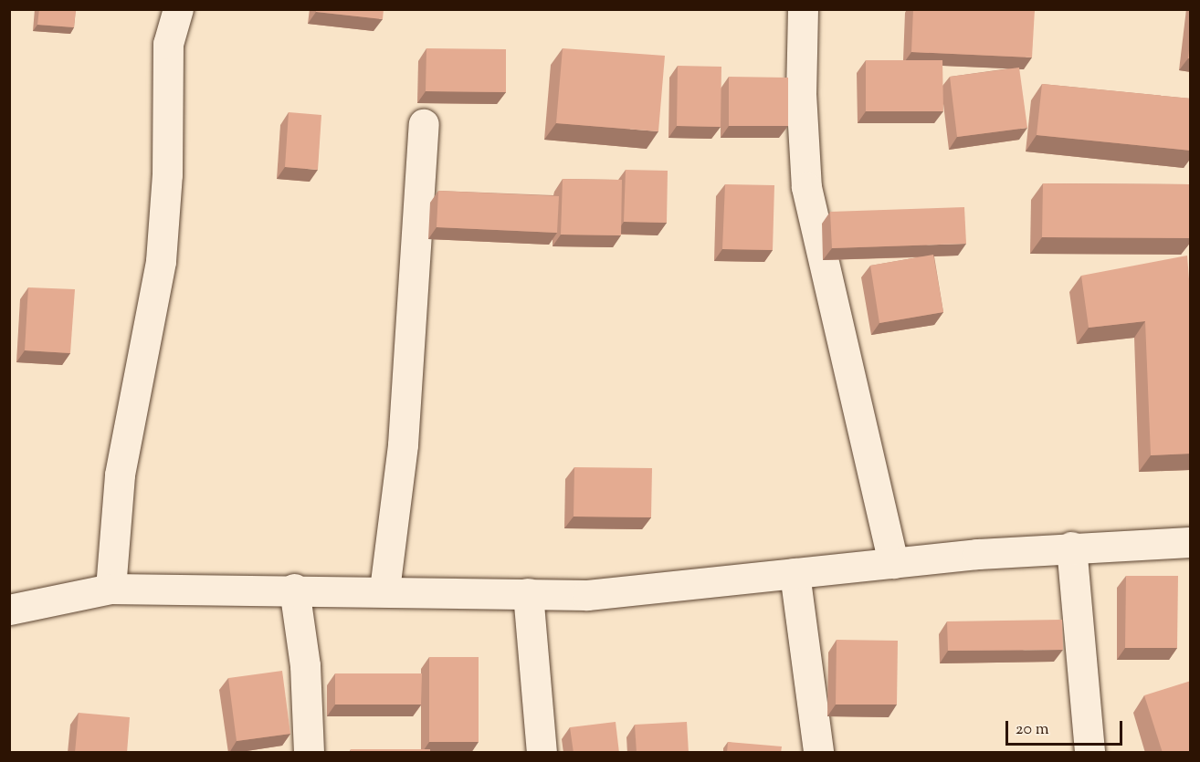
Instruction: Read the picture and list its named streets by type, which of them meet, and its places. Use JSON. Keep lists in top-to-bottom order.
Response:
{
  "scale_bar": "20 m"
}
